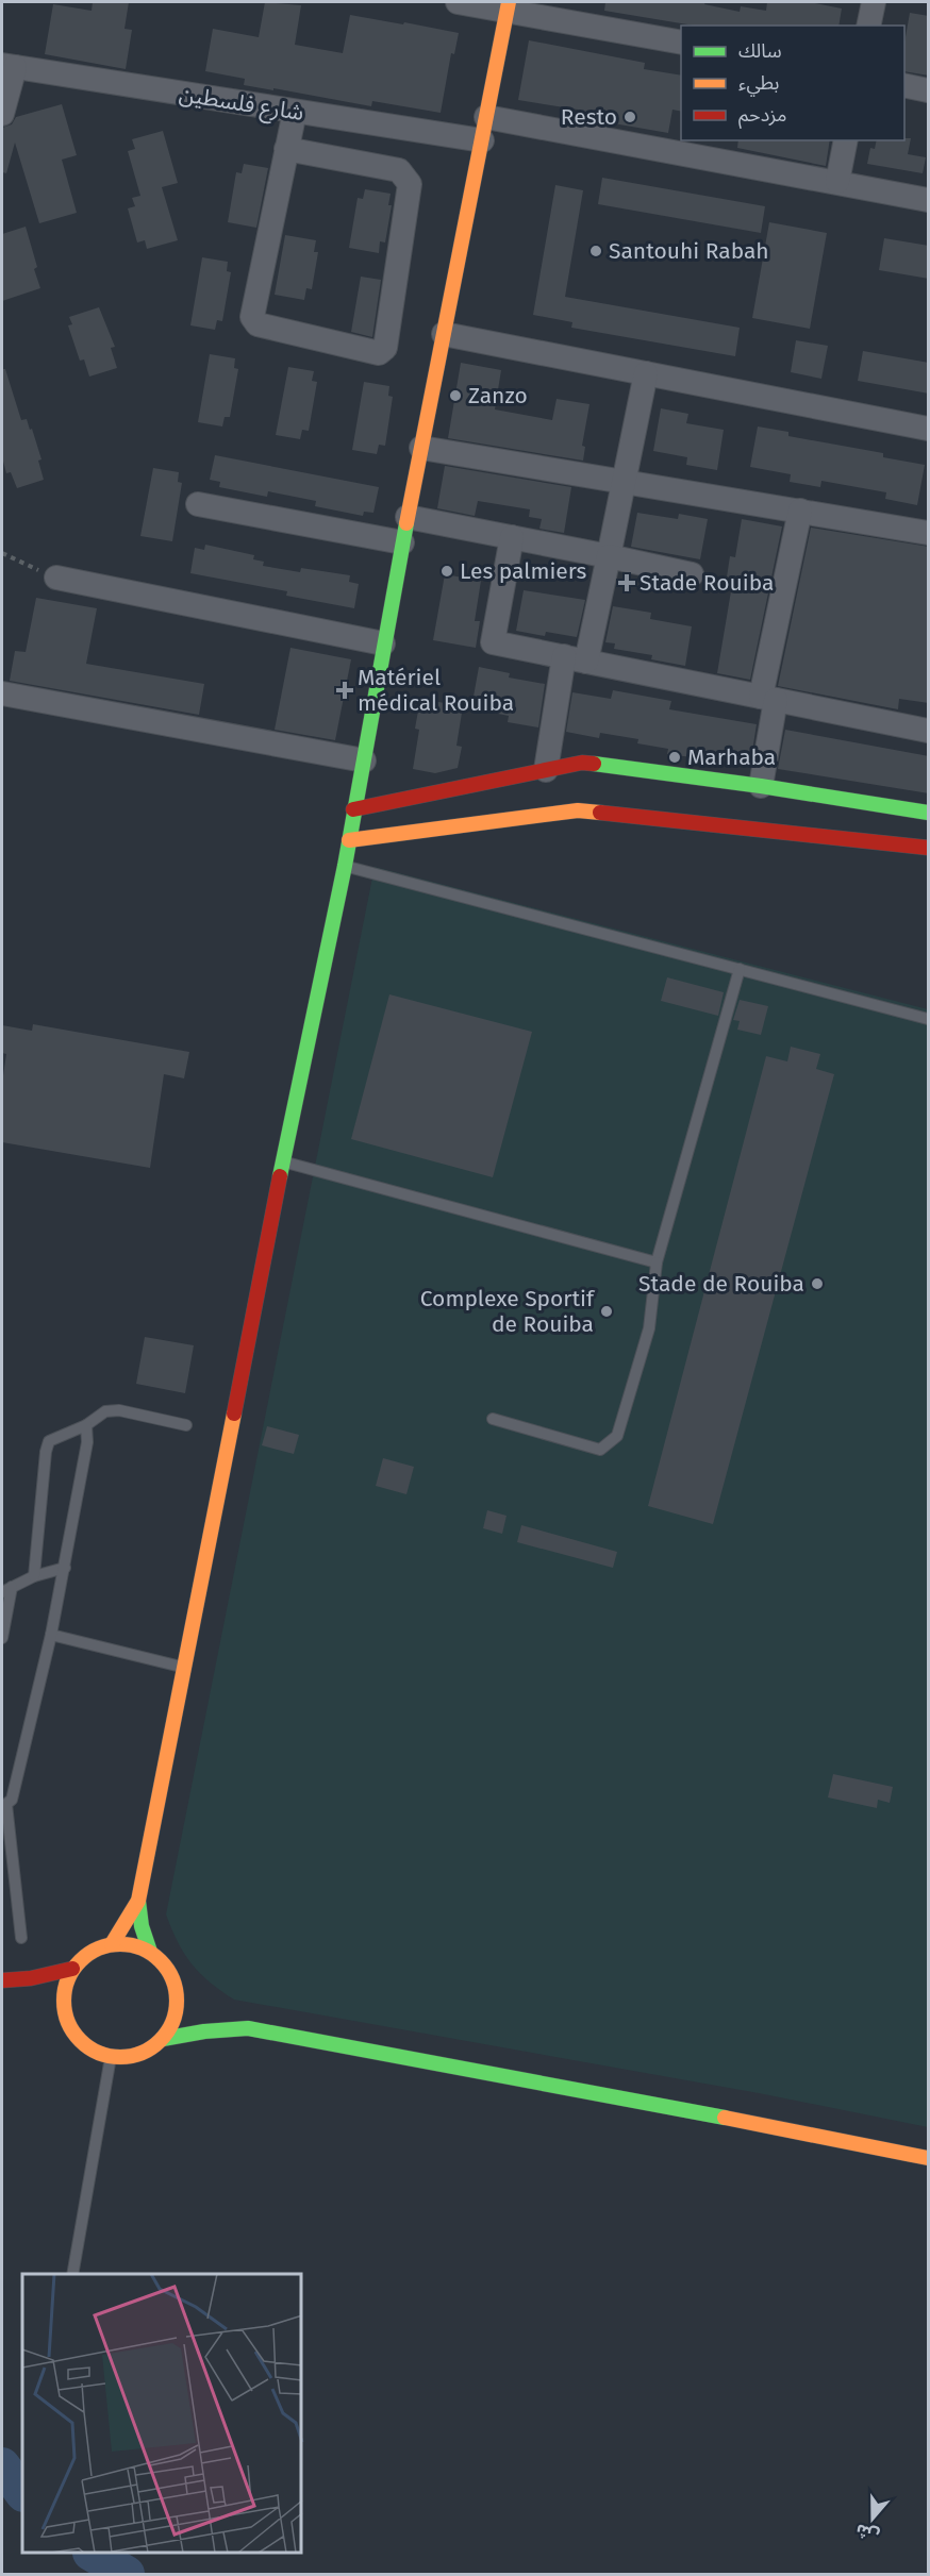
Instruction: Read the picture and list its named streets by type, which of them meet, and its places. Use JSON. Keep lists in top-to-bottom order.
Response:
{
  "streets": {
    "street": ["شارع فلسطين"]
  },
  "places": {
    "other": [
      "Resto",
      "Santouhi Rabah",
      "Zanzo",
      "Les palmiers",
      "Marhaba",
      "Stade de Rouiba",
      "Complexe Sportif de Rouiba"
    ],
    "health": ["Stade Rouiba", "Matériel médical Rouiba"]
  },
  "legend": ["سالك", "بطيء", "مزدحم"],
  "north": "bottom"
}
